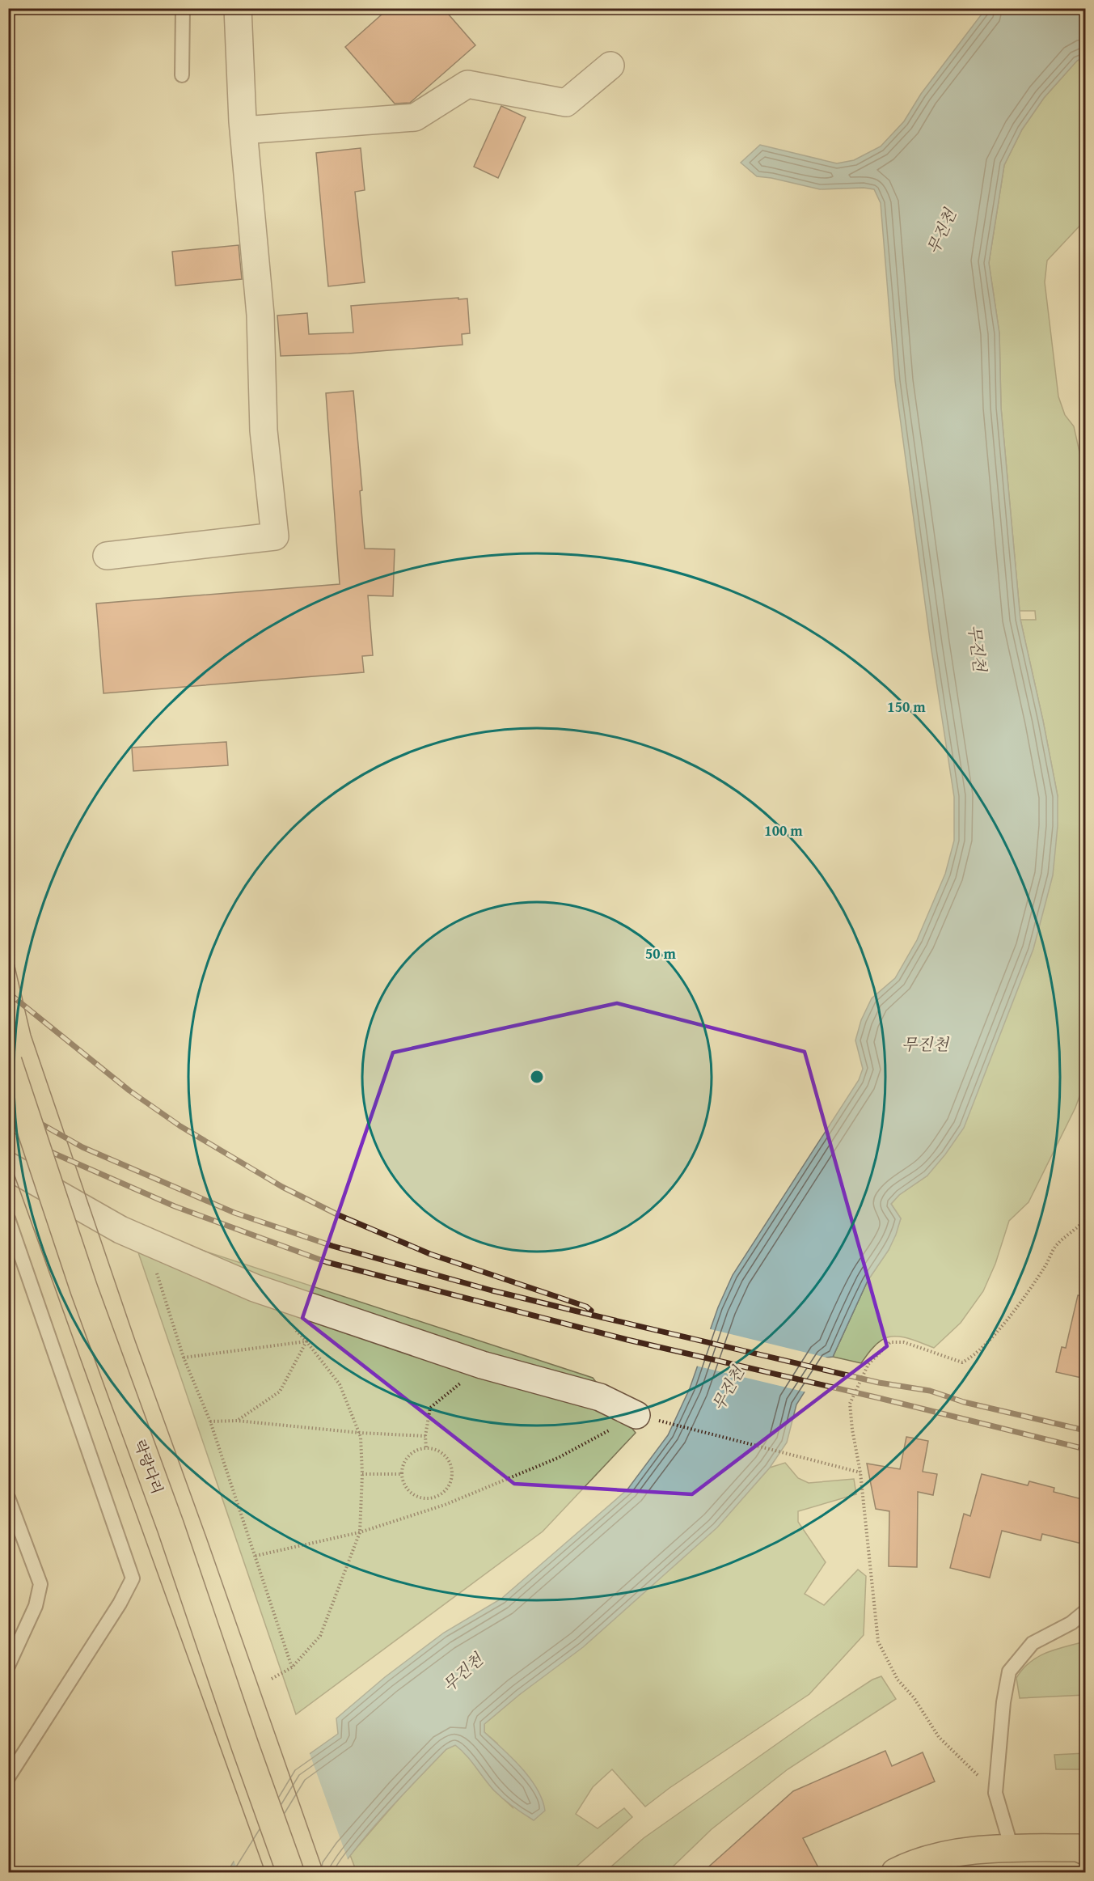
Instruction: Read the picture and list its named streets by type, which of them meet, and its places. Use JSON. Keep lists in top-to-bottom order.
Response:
{
  "streets": {
    "main road": ["락랑다리"]
  },
  "water": ["무진천"],
  "rings": ["150 m", "100 m", "50 m"]
}
